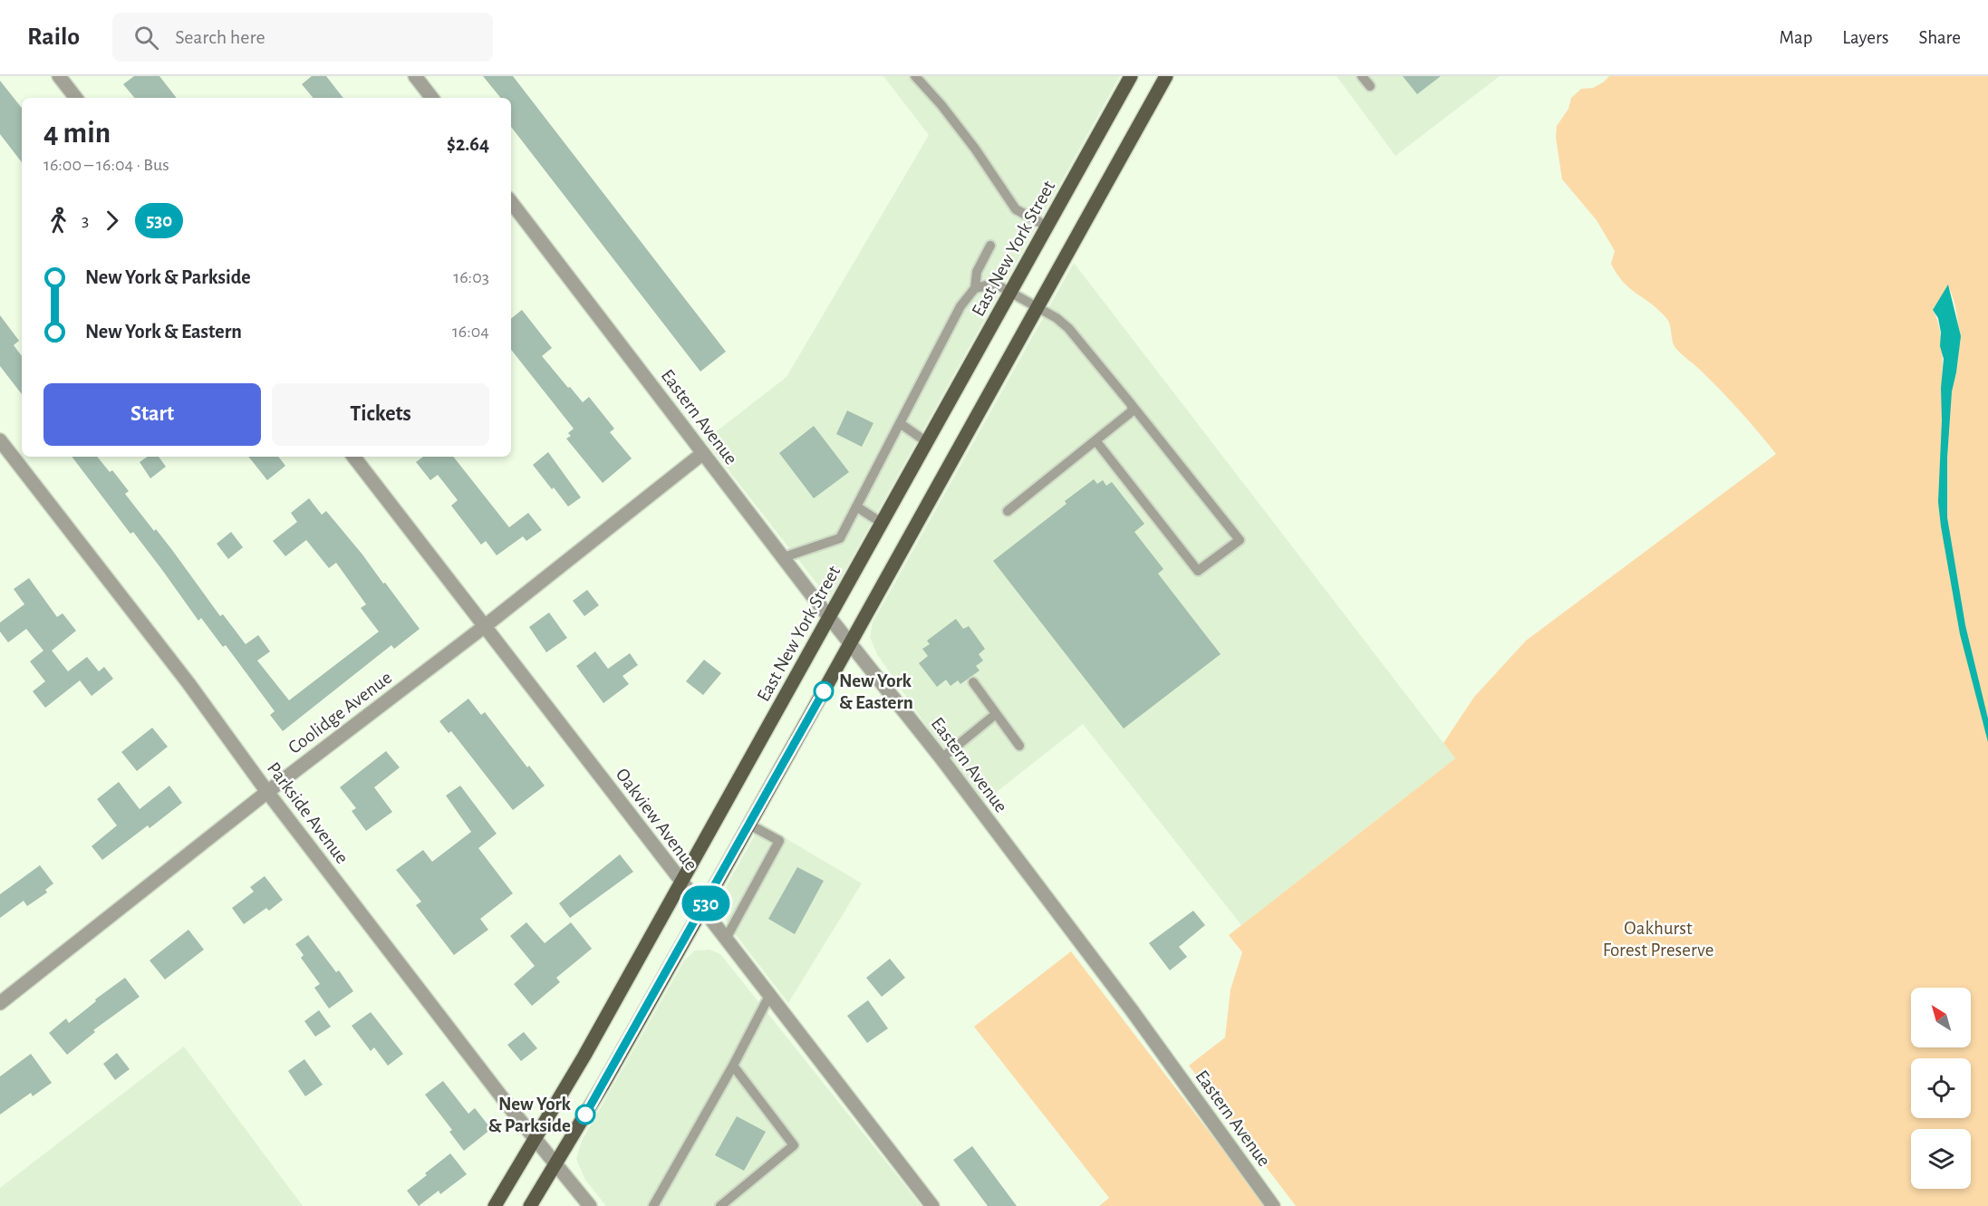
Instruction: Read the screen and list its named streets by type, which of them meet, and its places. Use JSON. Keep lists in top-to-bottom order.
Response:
{
  "streets": {
    "main road": ["East New York Street"],
    "street": [
      "Eastern Avenue",
      "Coolidge Avenue",
      "Parkside Avenue",
      "Oakview Avenue"
    ]
  },
  "crossings": [
    ["East New York Street", "Eastern Avenue"],
    ["East New York Street", "Parkside Avenue"],
    ["East New York Street", "Oakview Avenue"],
    ["Eastern Avenue", "Coolidge Avenue"],
    ["Coolidge Avenue", "Parkside Avenue"],
    ["Coolidge Avenue", "Oakview Avenue"]
  ],
  "parks": ["Oakhurst Forest Preserve"],
  "places": ["New York & Eastern", "New York & Parkside"],
  "lines": ["bus line 530"],
  "north": "top left",
  "page": {
    "header": "Railo",
    "search": "Search here",
    "nav": ["Map", "Layers", "Share"],
    "on_map": "530",
    "heading": ["4 min", "16:00 – 16:04 · Bus", "$2.64"],
    "legs": ["3", "530"],
    "list": [
      {
        "name": "New York & Parkside",
        "value": "16:03"
      },
      {
        "name": "New York & Eastern",
        "value": "16:04"
      }
    ],
    "buttons": ["Start", "Tickets"]
  }
}
